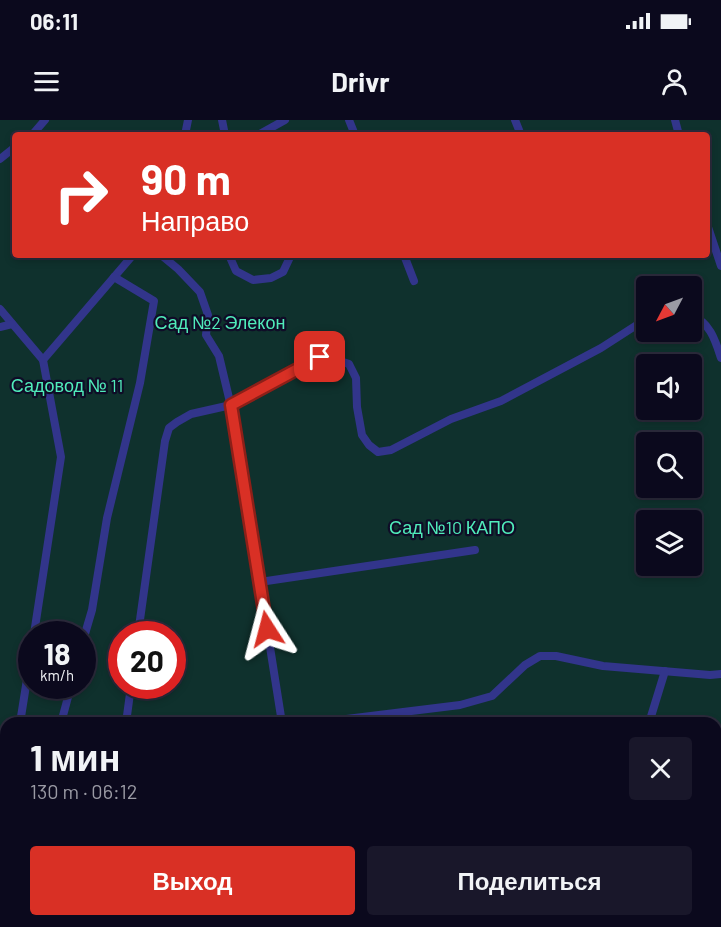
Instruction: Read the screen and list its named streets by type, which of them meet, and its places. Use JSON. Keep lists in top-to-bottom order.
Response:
{
  "parks": ["Сад №2 Элекон", "Садовод № 11", "Сад №10 КАПО"],
  "north": "bottom left",
  "page": {
    "status": "06:11",
    "header": "Drivr",
    "turn": ["90 m", "Направо"],
    "speed": "18 km/h",
    "limit": "20",
    "heading": ["1 мин", "130 m · 06:12"],
    "buttons": ["Выход", "Поделиться"]
  }
}
